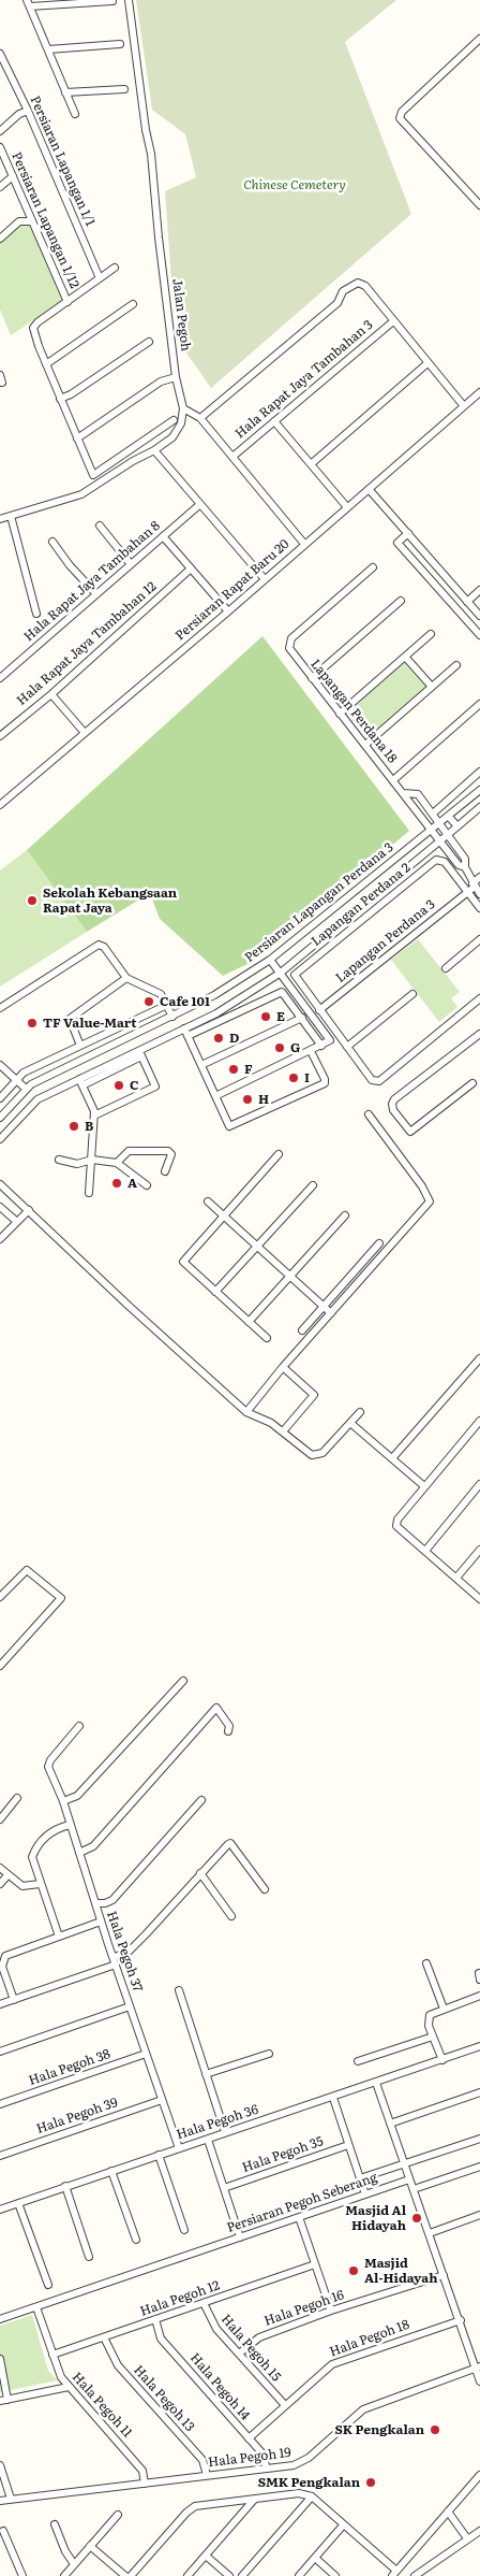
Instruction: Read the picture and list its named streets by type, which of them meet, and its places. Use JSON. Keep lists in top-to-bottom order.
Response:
{
  "streets": {
    "street": [
      "Persiaran Lapangan 1/1",
      "Persiaran Lapangan 1/12",
      "Jalan Pegoh",
      "Hala Rapat Jaya Tambahan 3",
      "Hala Rapat Jaya Tambahan 8",
      "Persiaran Rapat Baru 20",
      "Hala Rapat Jaya Tambahan 12",
      "Lapangan Perdana 18",
      "Persiaran Lapangan Perdana 3",
      "Lapangan Perdana 2",
      "Lapangan Perdana 3",
      "Hala Pegoh 37",
      "Hala Pegoh 38",
      "Hala Pegoh 39",
      "Hala Pegoh 36",
      "Hala Pegoh 35",
      "Persiaran Pegoh Seberang",
      "Hala Pegoh 12",
      "Hala Pegoh 16",
      "Hala Pegoh 18",
      "Hala Pegoh 15",
      "Hala Pegoh 14",
      "Hala Pegoh 13",
      "Hala Pegoh 11",
      "Hala Pegoh 19"
    ]
  },
  "crossings": [
    ["Lapangan Perdana 18", "Persiaran Lapangan Perdana 3"],
    ["Lapangan Perdana 2", "Lapangan Perdana 3"],
    ["Hala Pegoh 37", "Hala Pegoh 38"],
    ["Hala Pegoh 37", "Hala Pegoh 39"],
    ["Hala Pegoh 37", "Hala Pegoh 36"],
    ["Persiaran Pegoh Seberang", "Hala Pegoh 11"],
    ["Hala Pegoh 12", "Hala Pegoh 15"],
    ["Hala Pegoh 12", "Hala Pegoh 14"],
    ["Hala Pegoh 12", "Hala Pegoh 13"],
    ["Hala Pegoh 12", "Hala Pegoh 11"],
    ["Hala Pegoh 16", "Hala Pegoh 15"],
    ["Hala Pegoh 18", "Hala Pegoh 15"],
    ["Hala Pegoh 18", "Hala Pegoh 14"],
    ["Hala Pegoh 14", "Hala Pegoh 19"],
    ["Hala Pegoh 13", "Hala Pegoh 19"],
    ["Hala Pegoh 11", "Hala Pegoh 19"]
  ],
  "parks": ["Chinese Cemetery"],
  "places": [
    "Sekolah Kebangsaan Rapat Jaya",
    "Cafe 101",
    "E",
    "TF Value-Mart",
    "D",
    "G",
    "F",
    "I",
    "C",
    "H",
    "B",
    "A",
    "Masjid Al Hidayah",
    "Masjid Al-Hidayah",
    "SK Pengkalan",
    "SMK Pengkalan"
  ]
}
